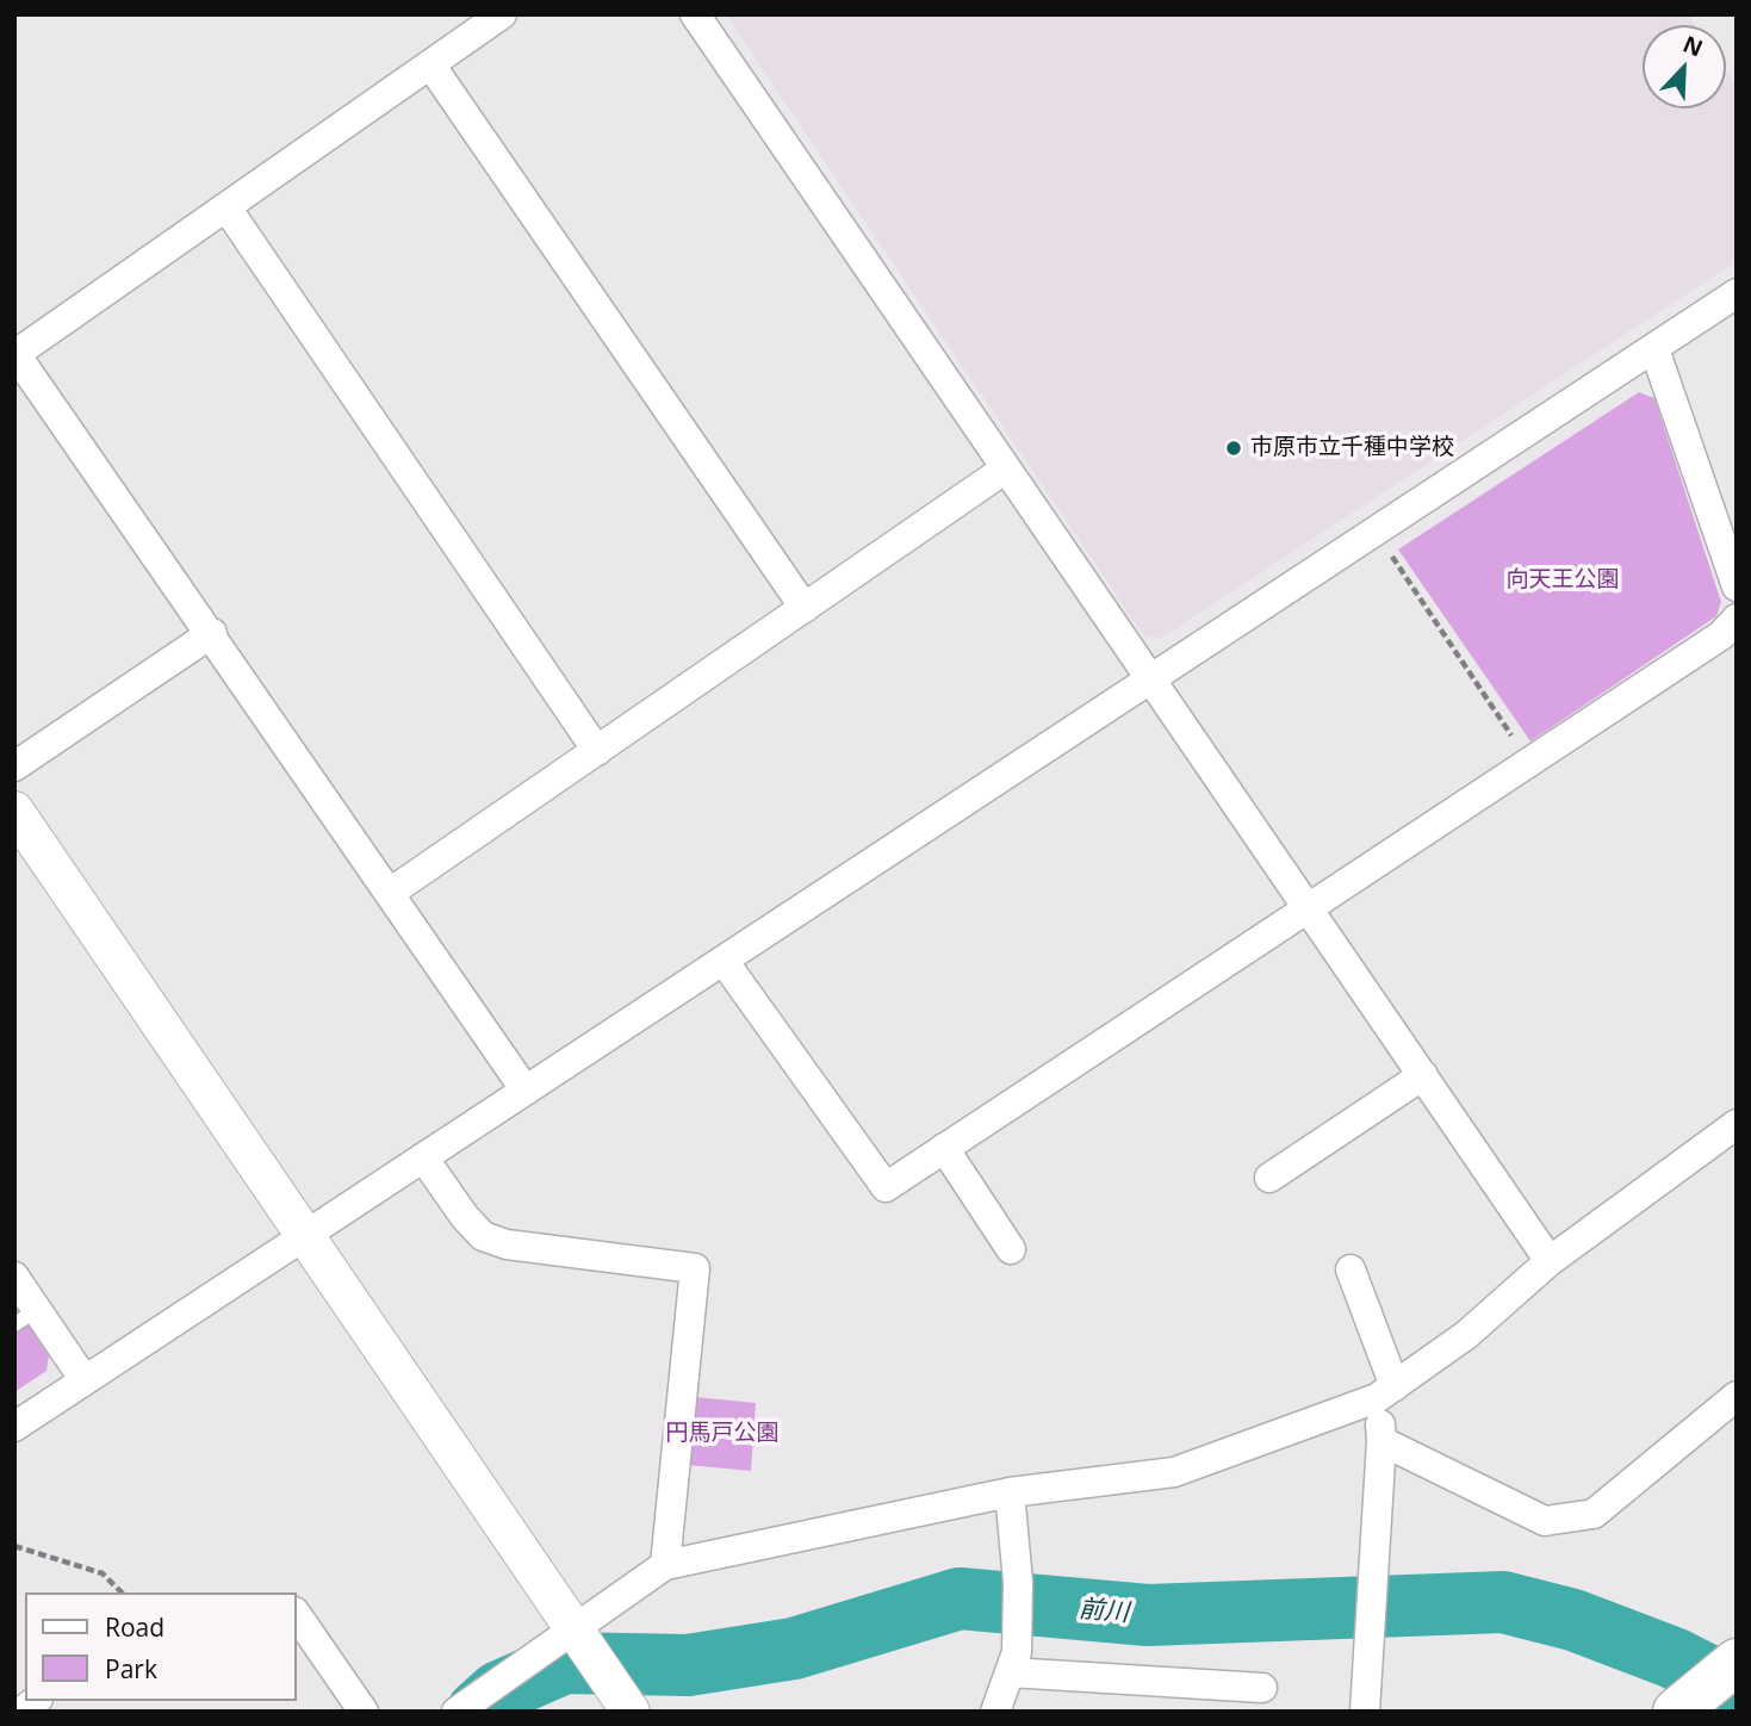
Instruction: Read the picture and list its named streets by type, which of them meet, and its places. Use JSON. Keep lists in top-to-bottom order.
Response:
{
  "water": ["前川"],
  "parks": ["向天王公園", "円馬戸公園"],
  "places": ["市原市立千種中学校"],
  "legend": ["Road", "Park"],
  "north": "top right"
}
